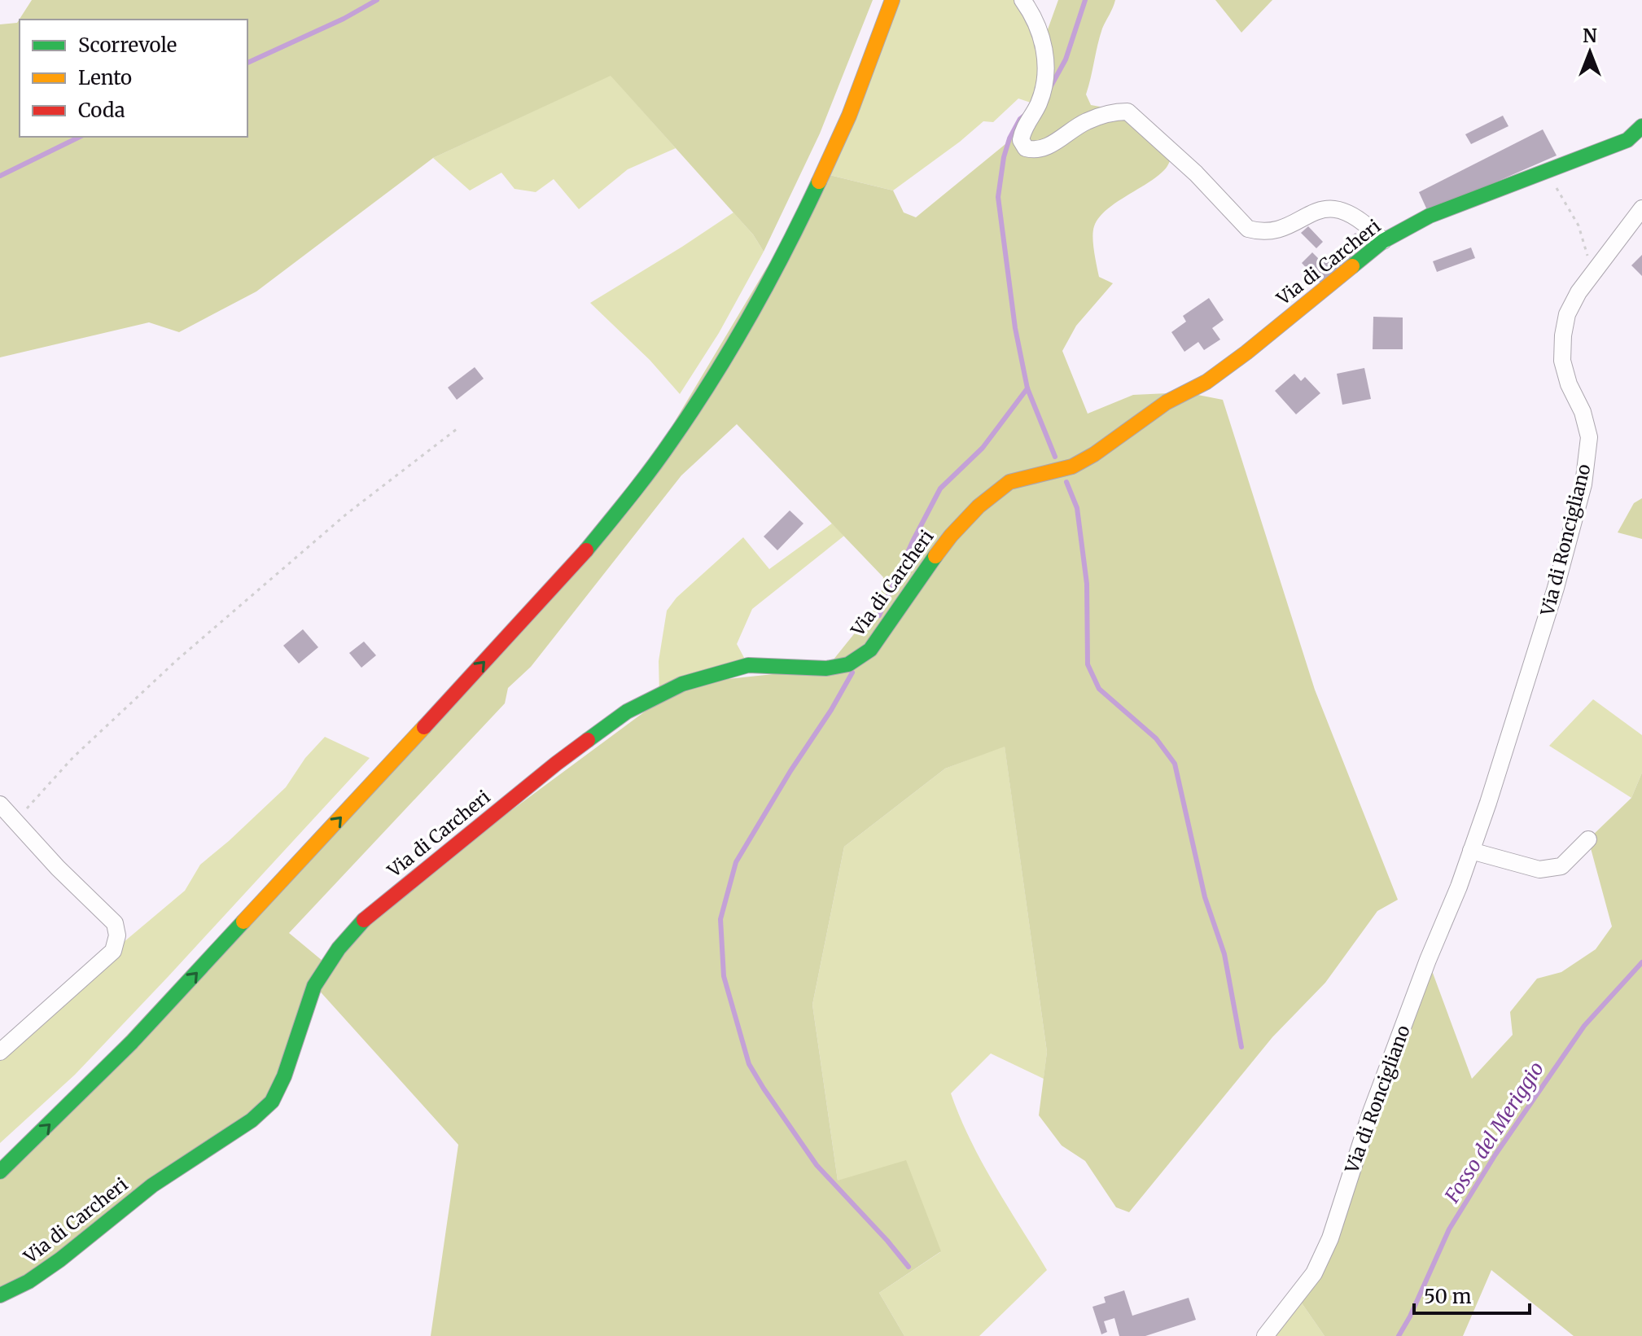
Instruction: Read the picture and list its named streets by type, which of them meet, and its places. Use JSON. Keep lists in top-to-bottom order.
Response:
{
  "streets": {
    "main road": ["Via di Carcheri"],
    "street": ["Via di Roncigliano"]
  },
  "water": ["Fosso del Meriggio"],
  "legend": ["Scorrevole", "Lento", "Coda"],
  "scale_bar": "50 m",
  "north": "top"
}
